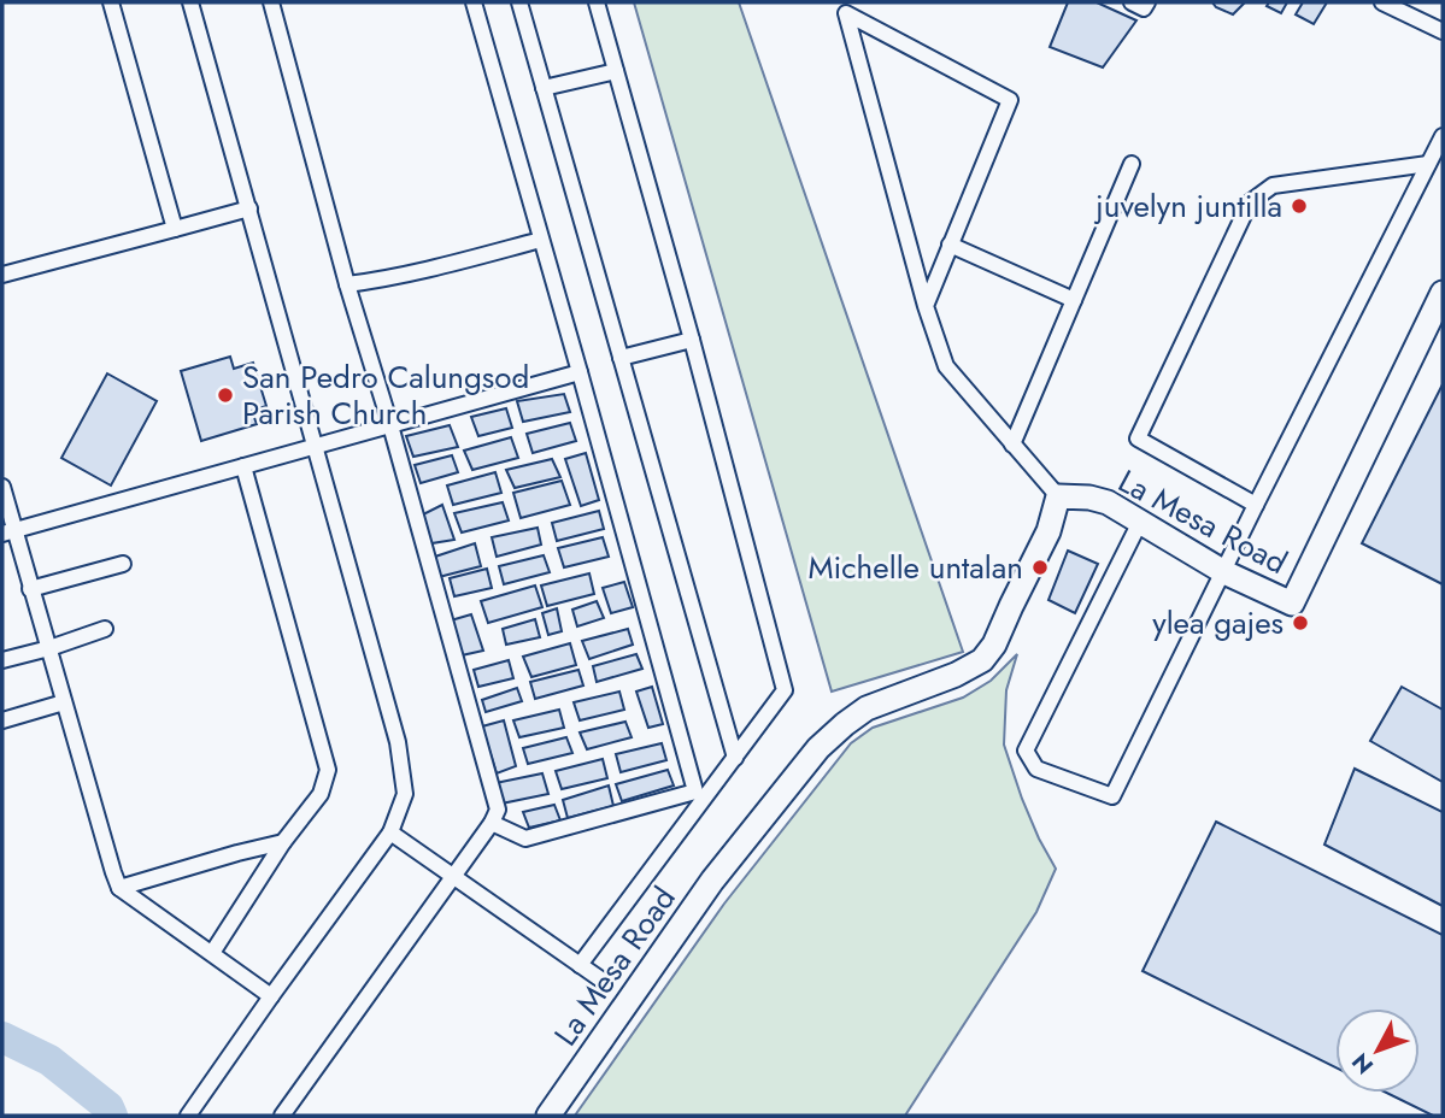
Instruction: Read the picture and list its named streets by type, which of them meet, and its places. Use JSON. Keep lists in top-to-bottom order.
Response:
{
  "streets": {
    "street": ["La Mesa Road"]
  },
  "places": [
    "juvelyn juntilla",
    "San Pedro Calungsod Parish Church",
    "Michelle untalan",
    "ylea gajes"
  ],
  "north": "bottom left"
}
